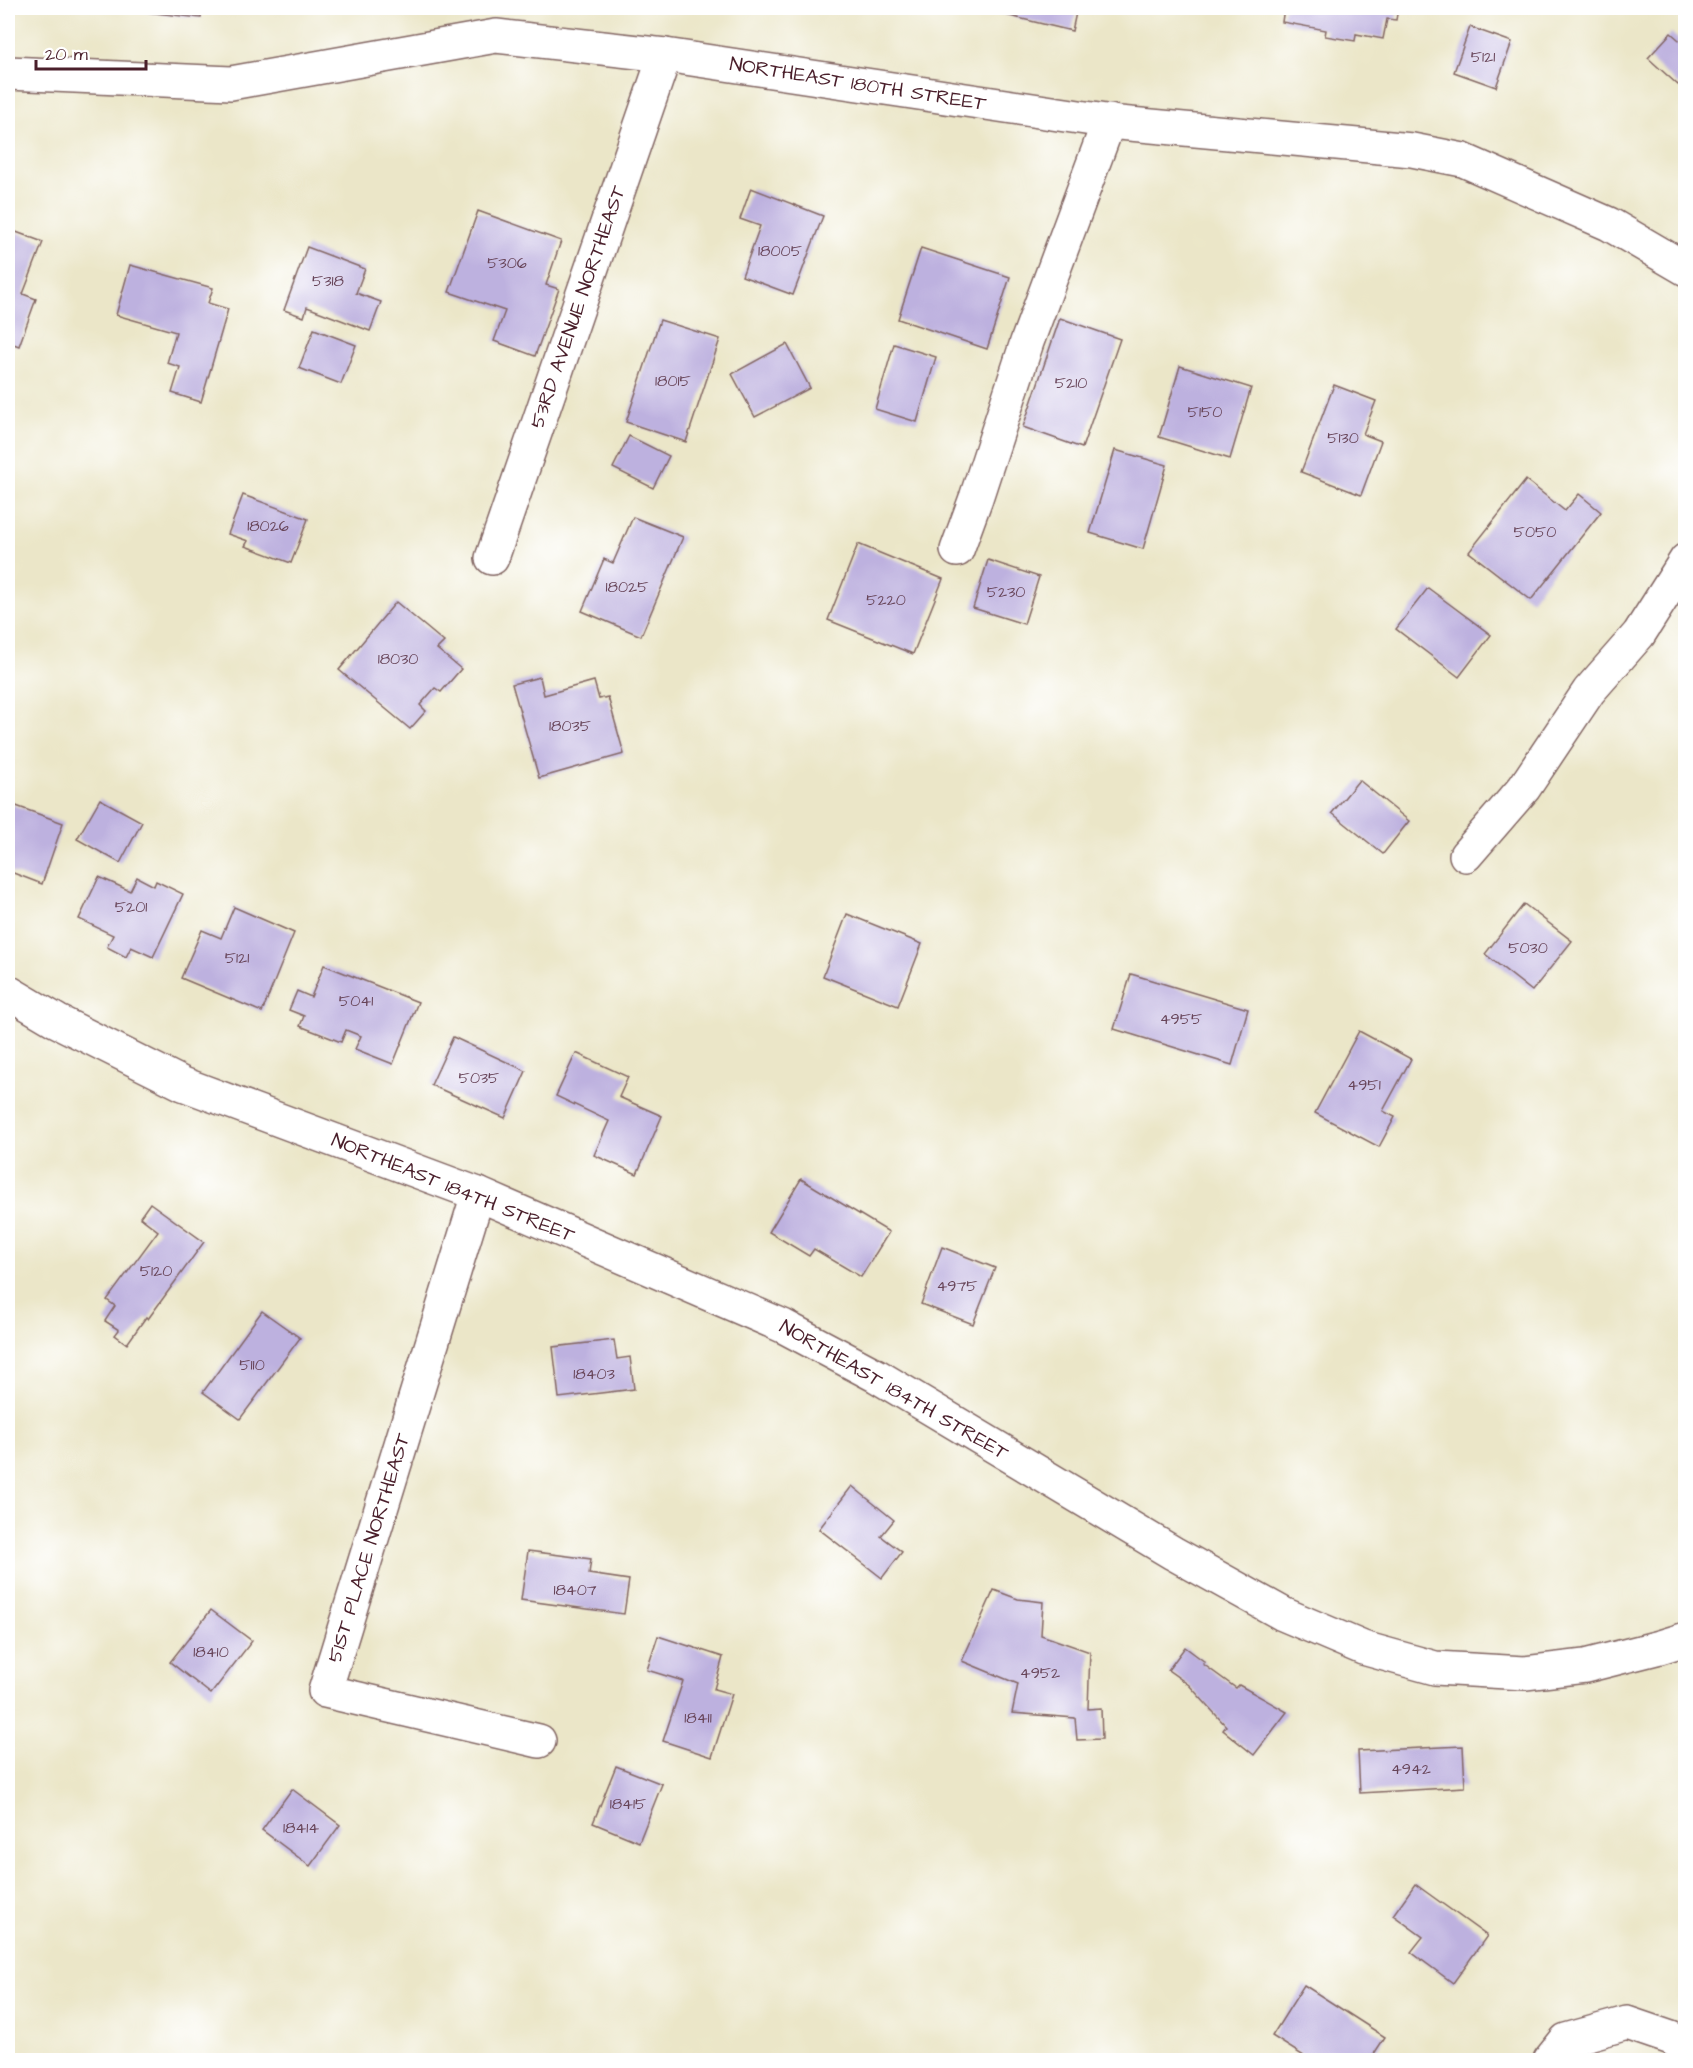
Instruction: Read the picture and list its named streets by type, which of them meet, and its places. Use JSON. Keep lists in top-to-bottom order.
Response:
{
  "streets": {
    "street": [
      "NORTHEAST 180TH STREET",
      "53RD AVENUE NORTHEAST",
      "NORTHEAST 184TH STREET",
      "51ST PLACE NORTHEAST"
    ]
  },
  "crossings": [
    ["NORTHEAST 180TH STREET", "53RD AVENUE NORTHEAST"],
    ["NORTHEAST 184TH STREET", "51ST PLACE NORTHEAST"]
  ],
  "house_numbers": [
    "5121",
    "18005",
    "5306",
    "5318",
    "18015",
    "5210",
    "5150",
    "5130",
    "18026",
    "5050",
    "18025",
    "5230",
    "5220",
    "18030",
    "18035",
    "5201",
    "5030",
    "5121",
    "5041",
    "4955",
    "5035",
    "4951",
    "5120",
    "4975",
    "5110",
    "18403",
    "18407",
    "18410",
    "4952",
    "18411",
    "4942",
    "18415",
    "18414"
  ],
  "scale_bar": "20 m"
}
